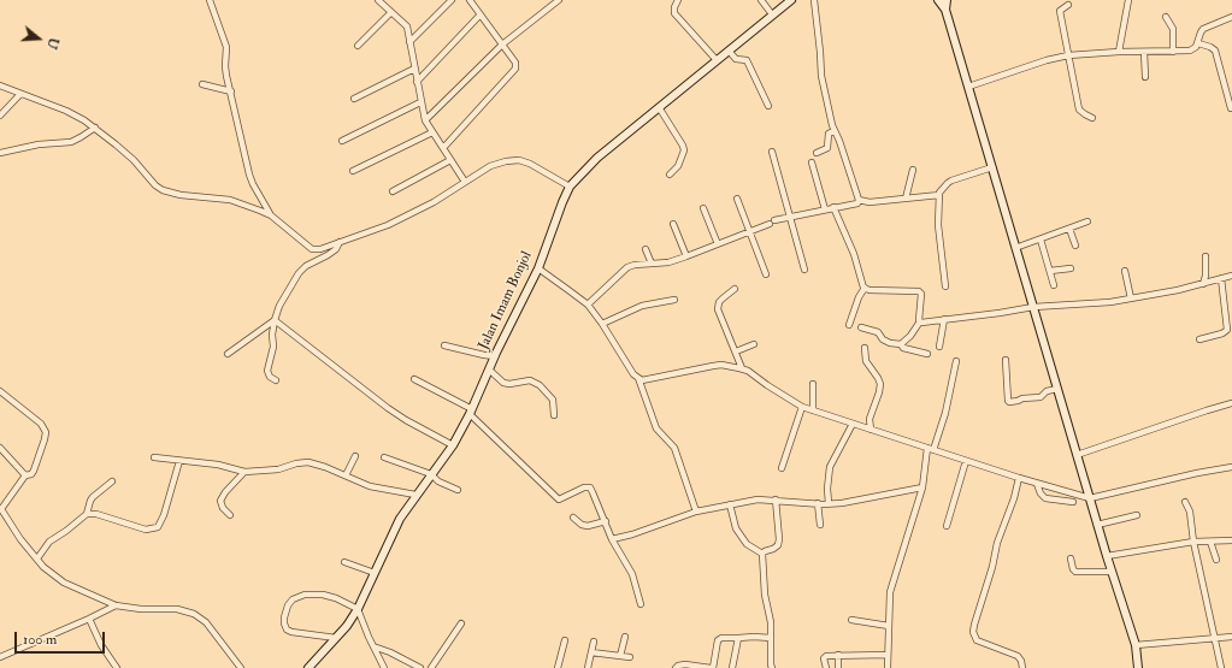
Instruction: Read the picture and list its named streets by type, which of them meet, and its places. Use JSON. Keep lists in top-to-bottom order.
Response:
{
  "streets": {
    "main road": ["Jalan Imam Bonjol"]
  },
  "scale_bar": "100 m",
  "north": "right"
}
